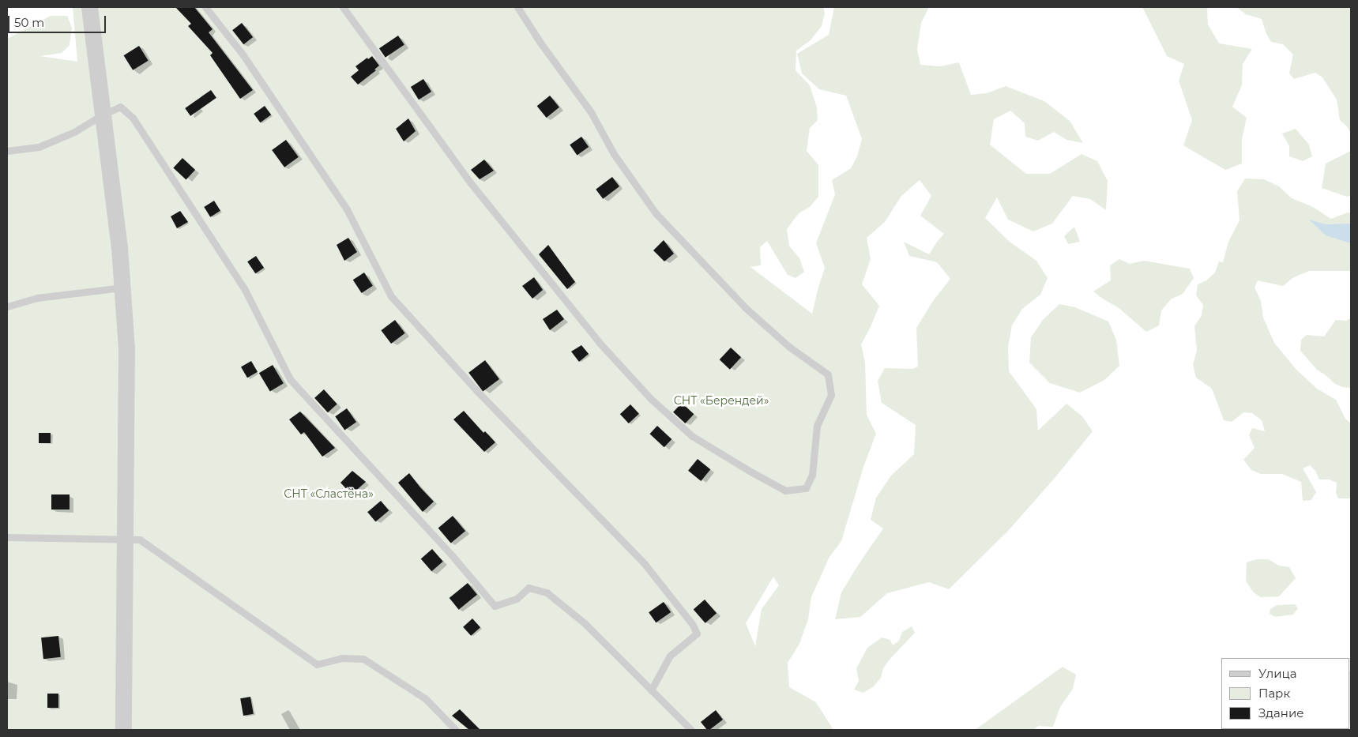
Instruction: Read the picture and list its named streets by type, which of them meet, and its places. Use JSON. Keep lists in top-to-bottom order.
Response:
{
  "parks": ["СНТ «Берендей»", "СНТ «Сластёна»"],
  "legend": ["Улица", "Парк", "Здание"],
  "scale_bar": "50 m"
}
